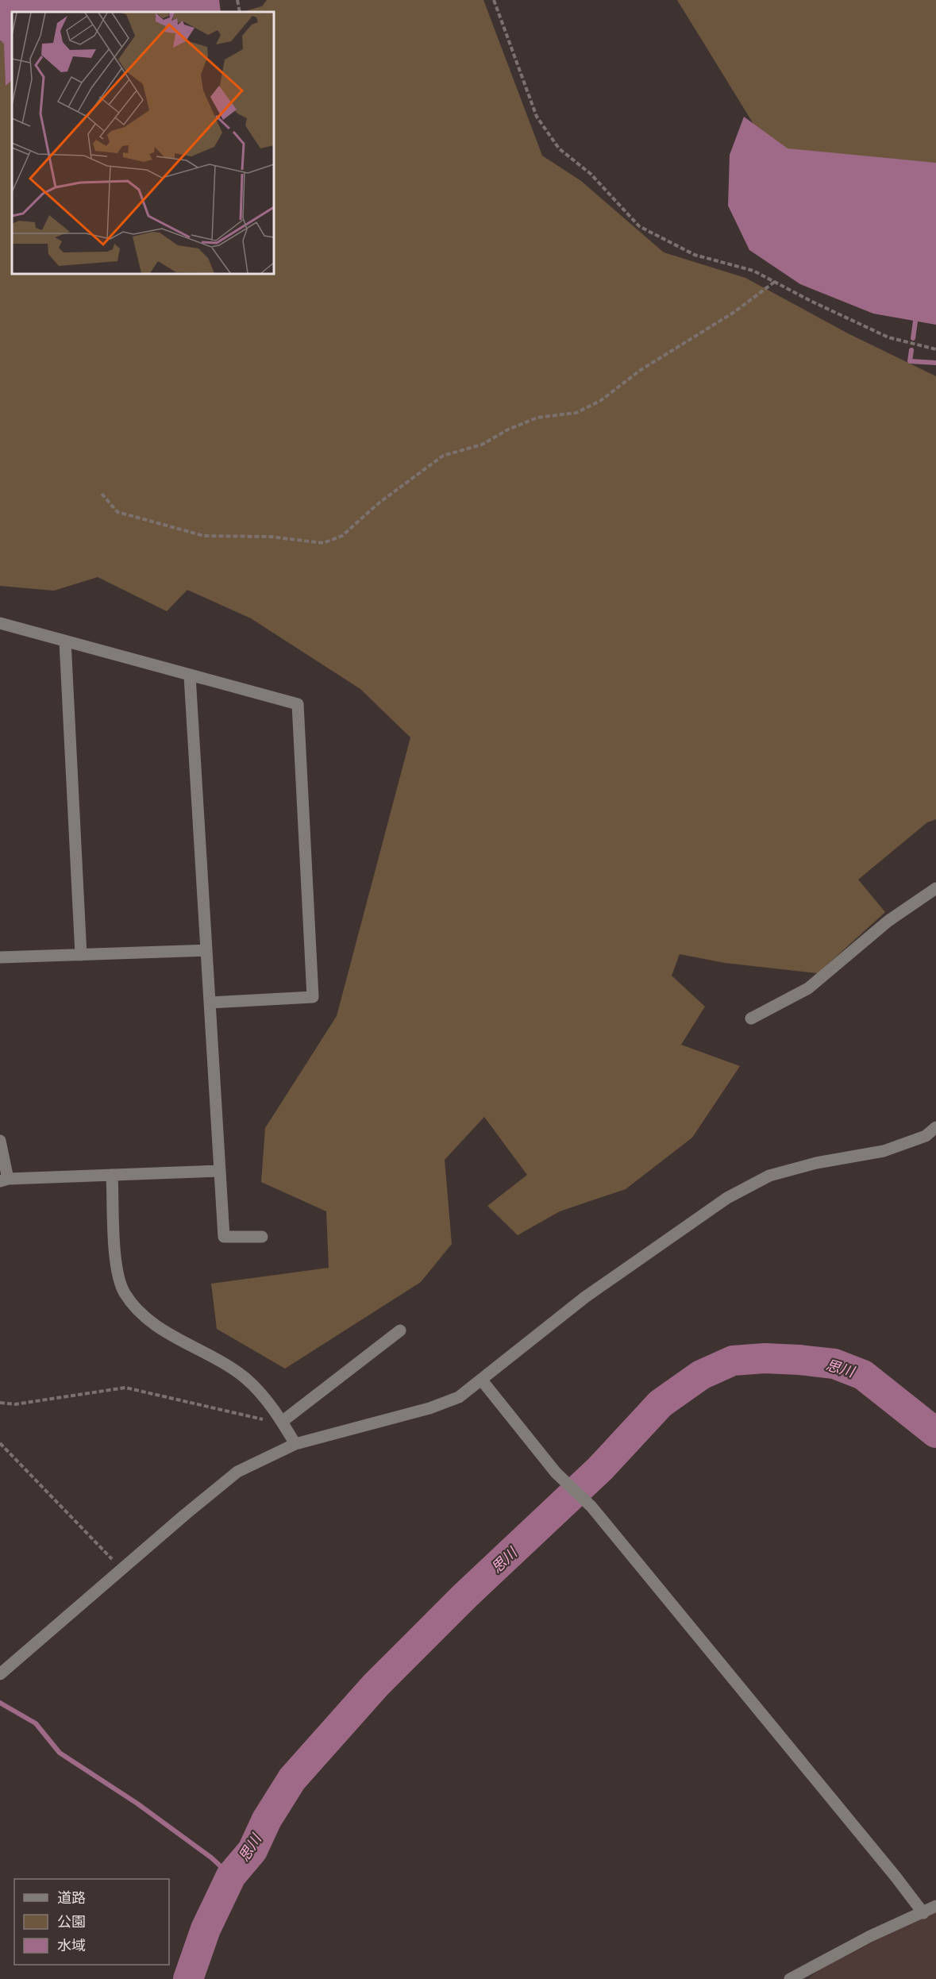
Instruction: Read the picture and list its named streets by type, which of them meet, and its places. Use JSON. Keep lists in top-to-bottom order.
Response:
{
  "water": ["思川"],
  "legend": ["道路", "公園", "水域"]
}
